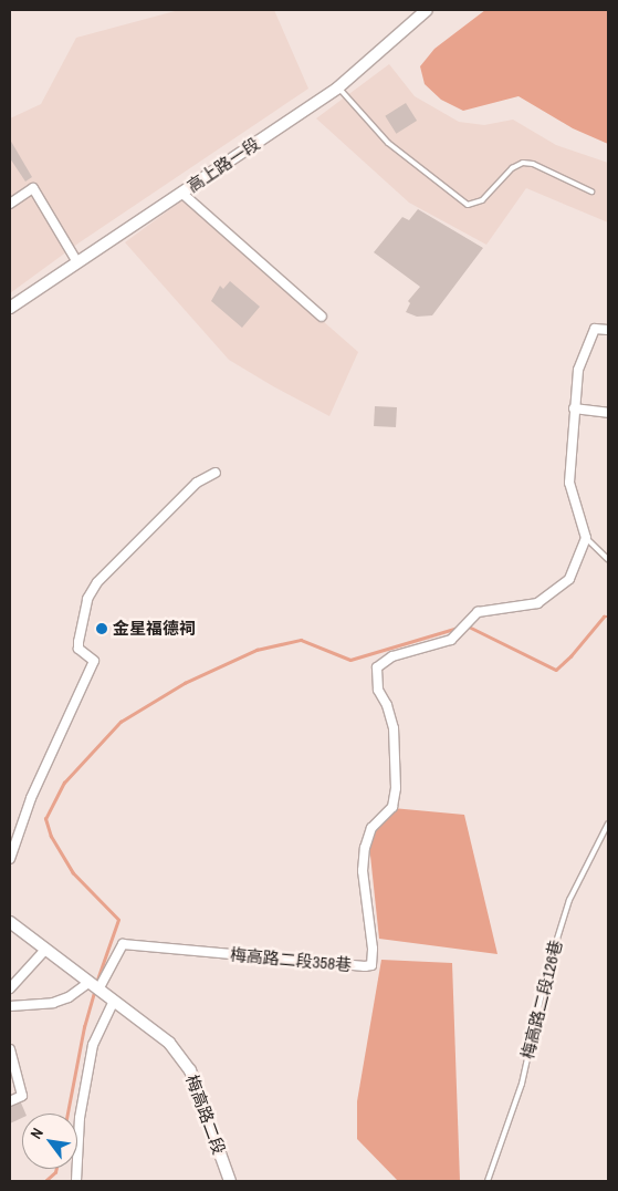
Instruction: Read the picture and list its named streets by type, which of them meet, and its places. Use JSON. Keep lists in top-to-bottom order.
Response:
{
  "streets": {
    "street": ["高上路一段", "梅高路二段358巷", "梅高路二段"],
    "lane": ["梅高路二段126巷"]
  },
  "crossings": [
    ["梅高路二段358巷", "梅高路二段"]
  ],
  "places": ["金星福德祠"],
  "north": "top left"
}
